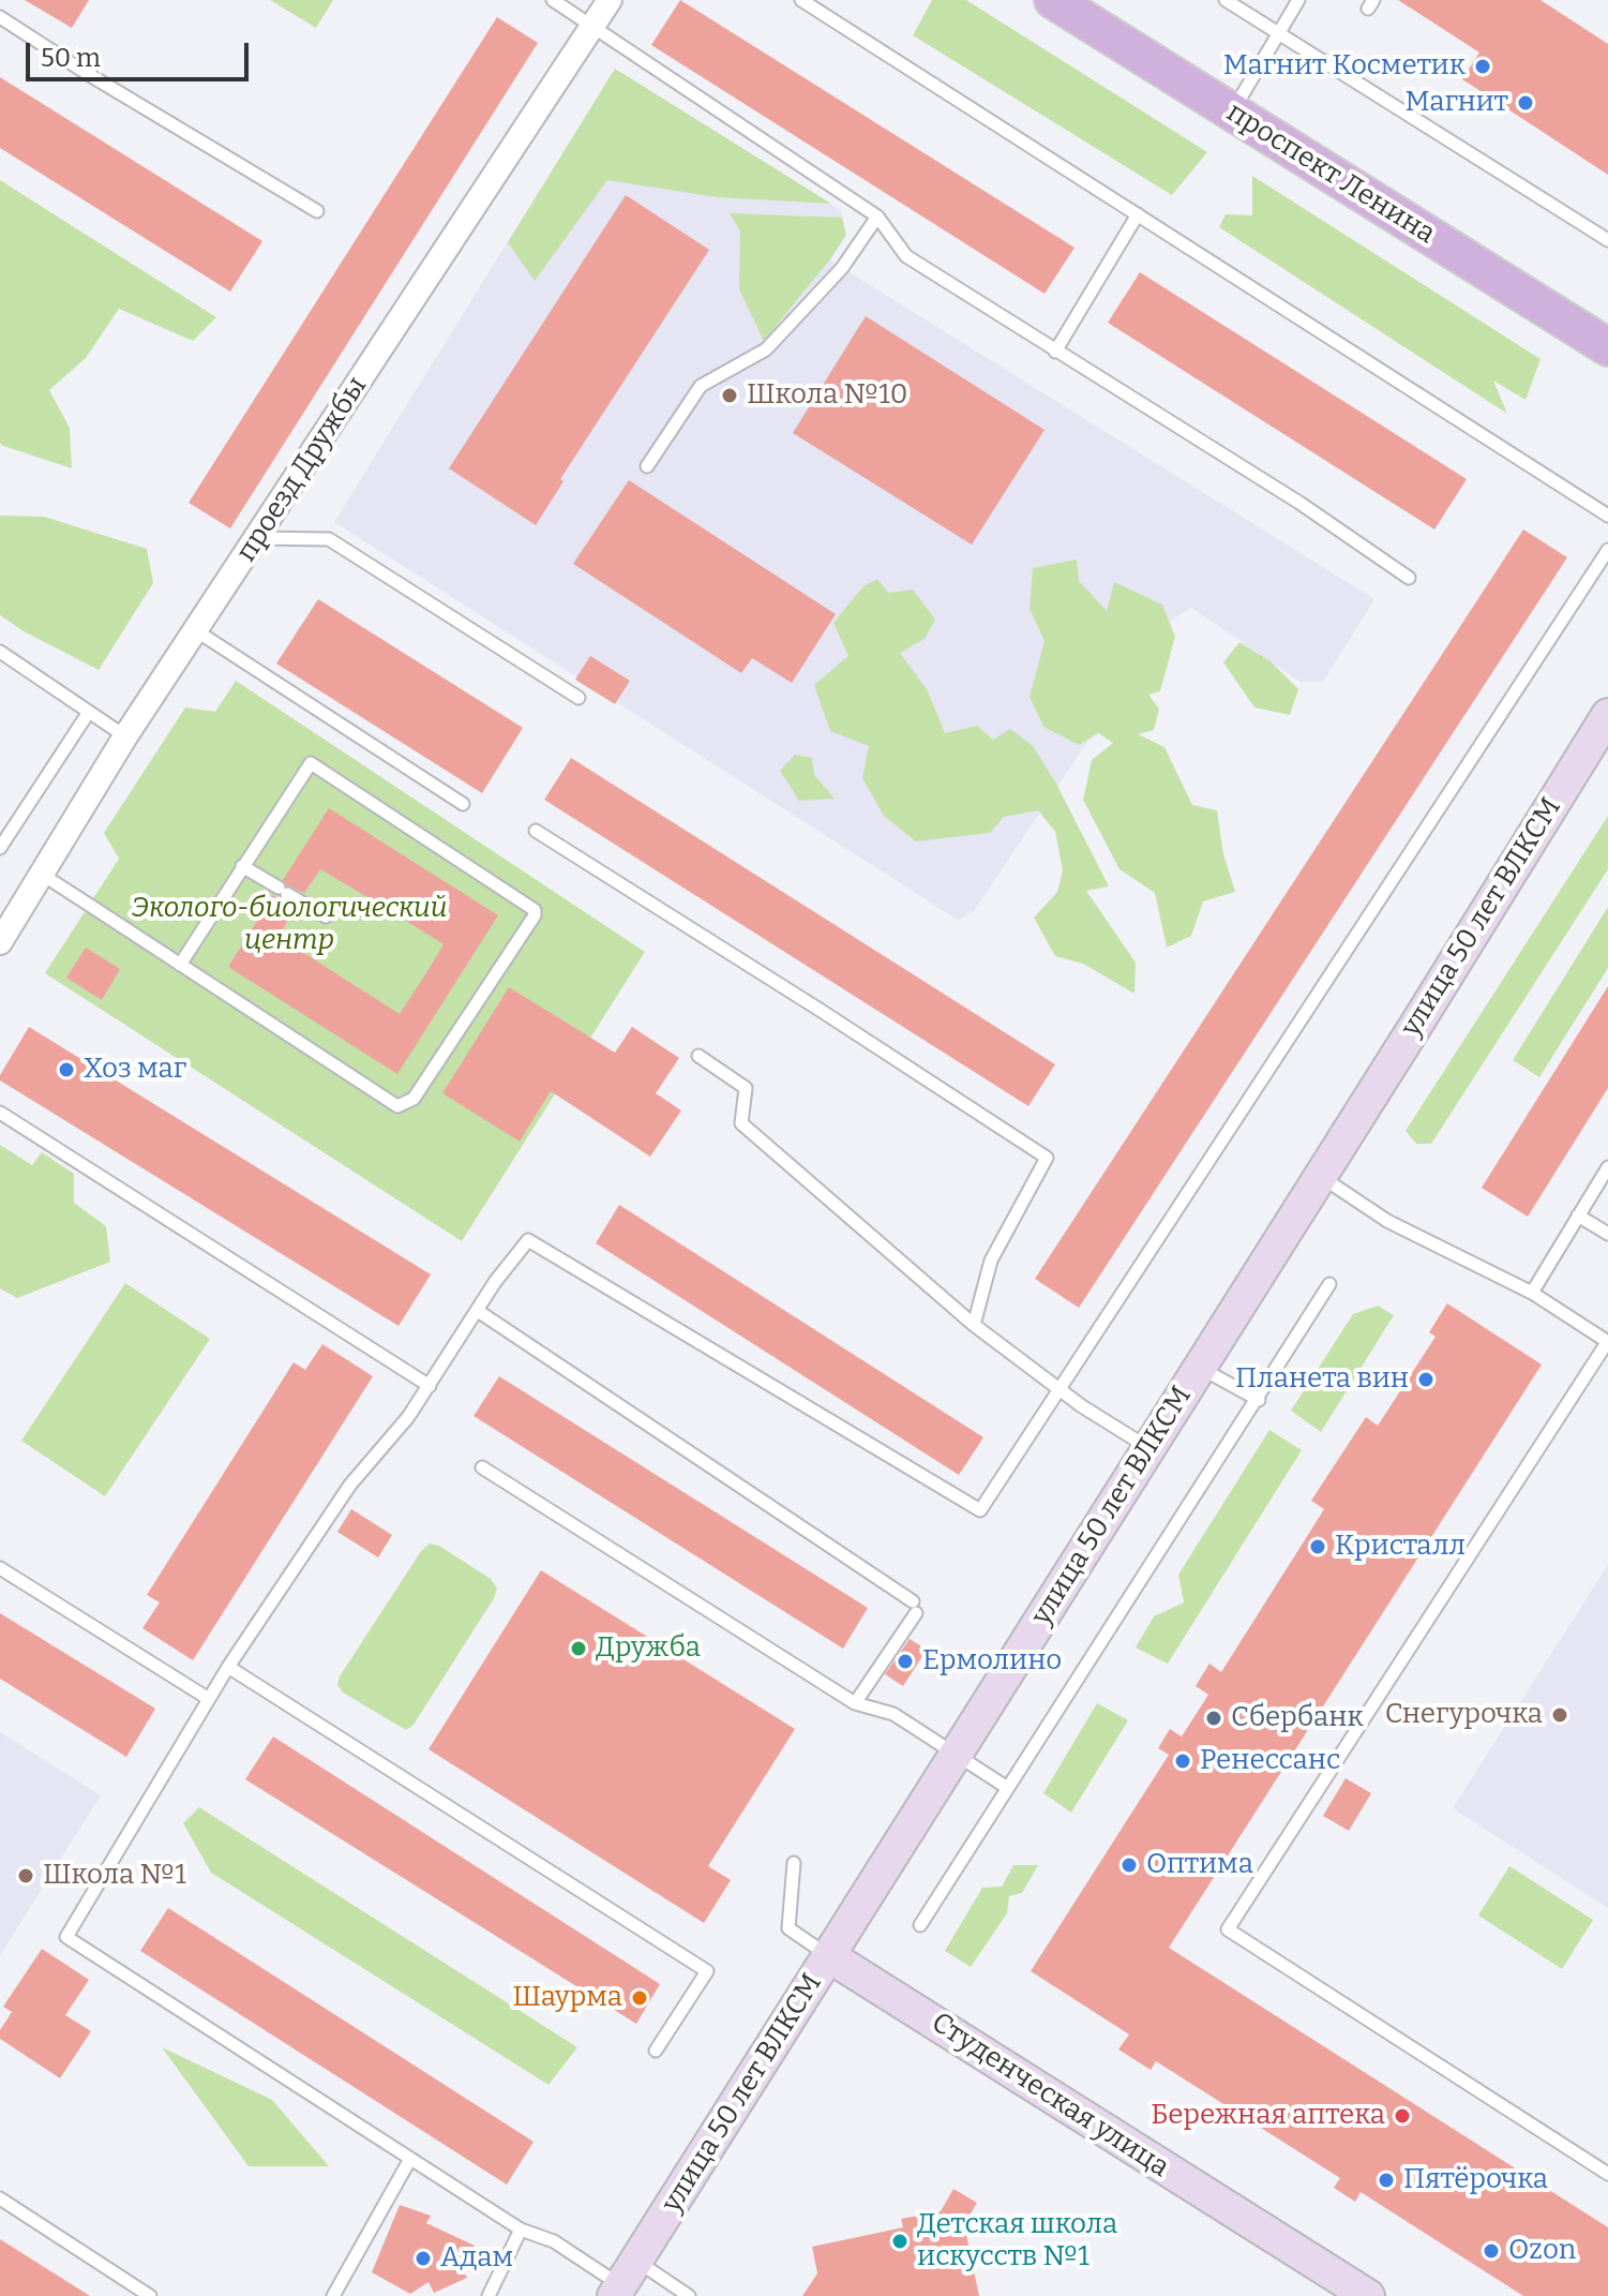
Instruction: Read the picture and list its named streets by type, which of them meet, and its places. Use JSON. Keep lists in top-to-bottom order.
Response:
{
  "streets": {
    "main road": ["проспект Ленина", "улица 50 лет ВЛКСМ", "Студенческая улица"],
    "street": ["проезд Дружбы"]
  },
  "crossings": [
    ["улица 50 лет ВЛКСМ", "Студенческая улица"]
  ],
  "parks": ["Эколого-биологический центр"],
  "places": [
    "Магнит Косметик",
    "Магнит",
    "Школа №10",
    "Хоз маг",
    "Планета вин",
    "Кристалл",
    "Дружба",
    "Ермолино",
    "Снегурочка",
    "Сбербанк",
    "Ренессанс",
    "Оптима",
    "Школа №1",
    "Шаурма",
    "Бережная аптека",
    "Пятёрочка",
    "Детская школа искусств №1",
    "Ozon",
    "Адам"
  ],
  "scale_bar": "50 m"
}
